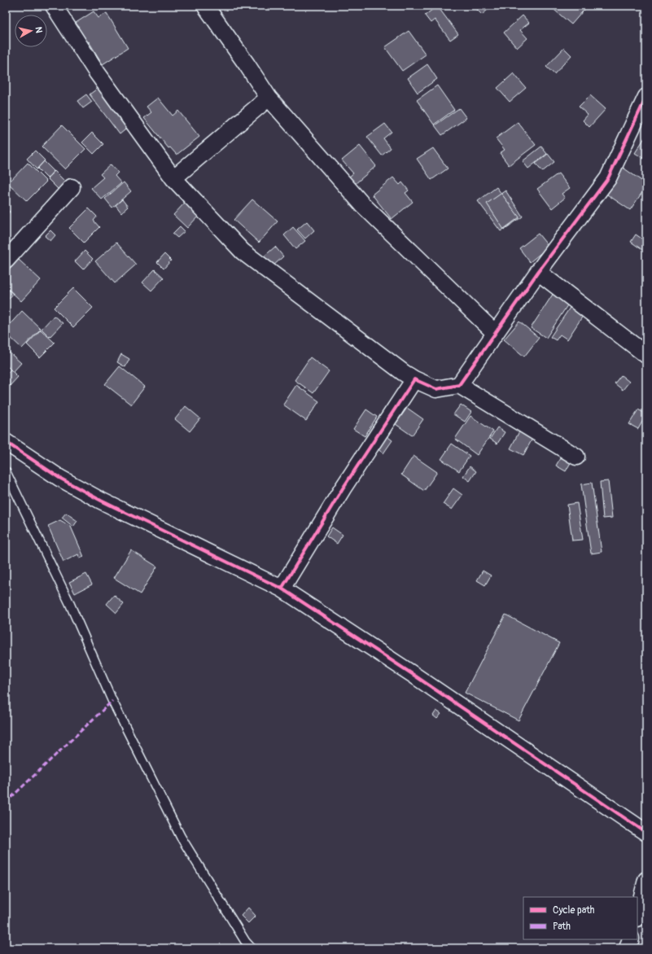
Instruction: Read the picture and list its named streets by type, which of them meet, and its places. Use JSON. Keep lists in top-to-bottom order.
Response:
{
  "legend": ["Cycle path", "Path"],
  "north": "right"
}
